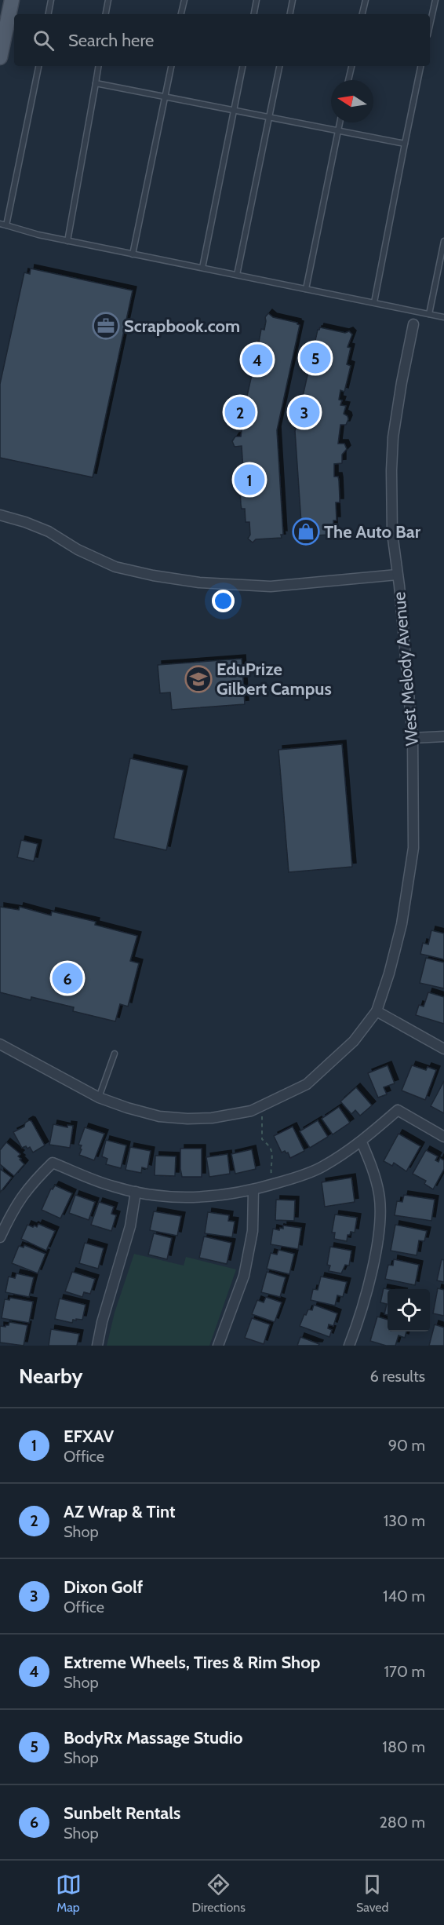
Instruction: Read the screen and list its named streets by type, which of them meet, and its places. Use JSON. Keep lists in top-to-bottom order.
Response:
{
  "streets": {
    "street": ["West Melody Avenue"]
  },
  "places": {
    "office": ["Scrapbook.com"],
    "shop": ["The Auto Bar"],
    "school or university": ["EduPrize Gilbert Campus"]
  },
  "north": "left",
  "page": {
    "search": "Search here",
    "pins": [
      "5",
      "4",
      "2",
      "3",
      "1",
      "6"
    ],
    "heading": ["Nearby", "6 results"],
    "list": [
      {
        "mark": "1",
        "name": "EFXAV",
        "note": "Office",
        "value": "90 m"
      },
      {
        "mark": "2",
        "name": "AZ Wrap & Tint",
        "note": "Shop",
        "value": "130 m"
      },
      {
        "mark": "3",
        "name": "Dixon Golf",
        "note": "Office",
        "value": "140 m"
      },
      {
        "mark": "4",
        "name": "Extreme Wheels, Tires & Rim Shop",
        "note": "Shop",
        "value": "170 m"
      },
      {
        "mark": "5",
        "name": "BodyRx Massage Studio",
        "note": "Shop",
        "value": "180 m"
      },
      {
        "mark": "6",
        "name": "Sunbelt Rentals",
        "note": "Shop",
        "value": "280 m"
      }
    ],
    "nav": ["Map", "Directions", "Saved"]
  }
}
